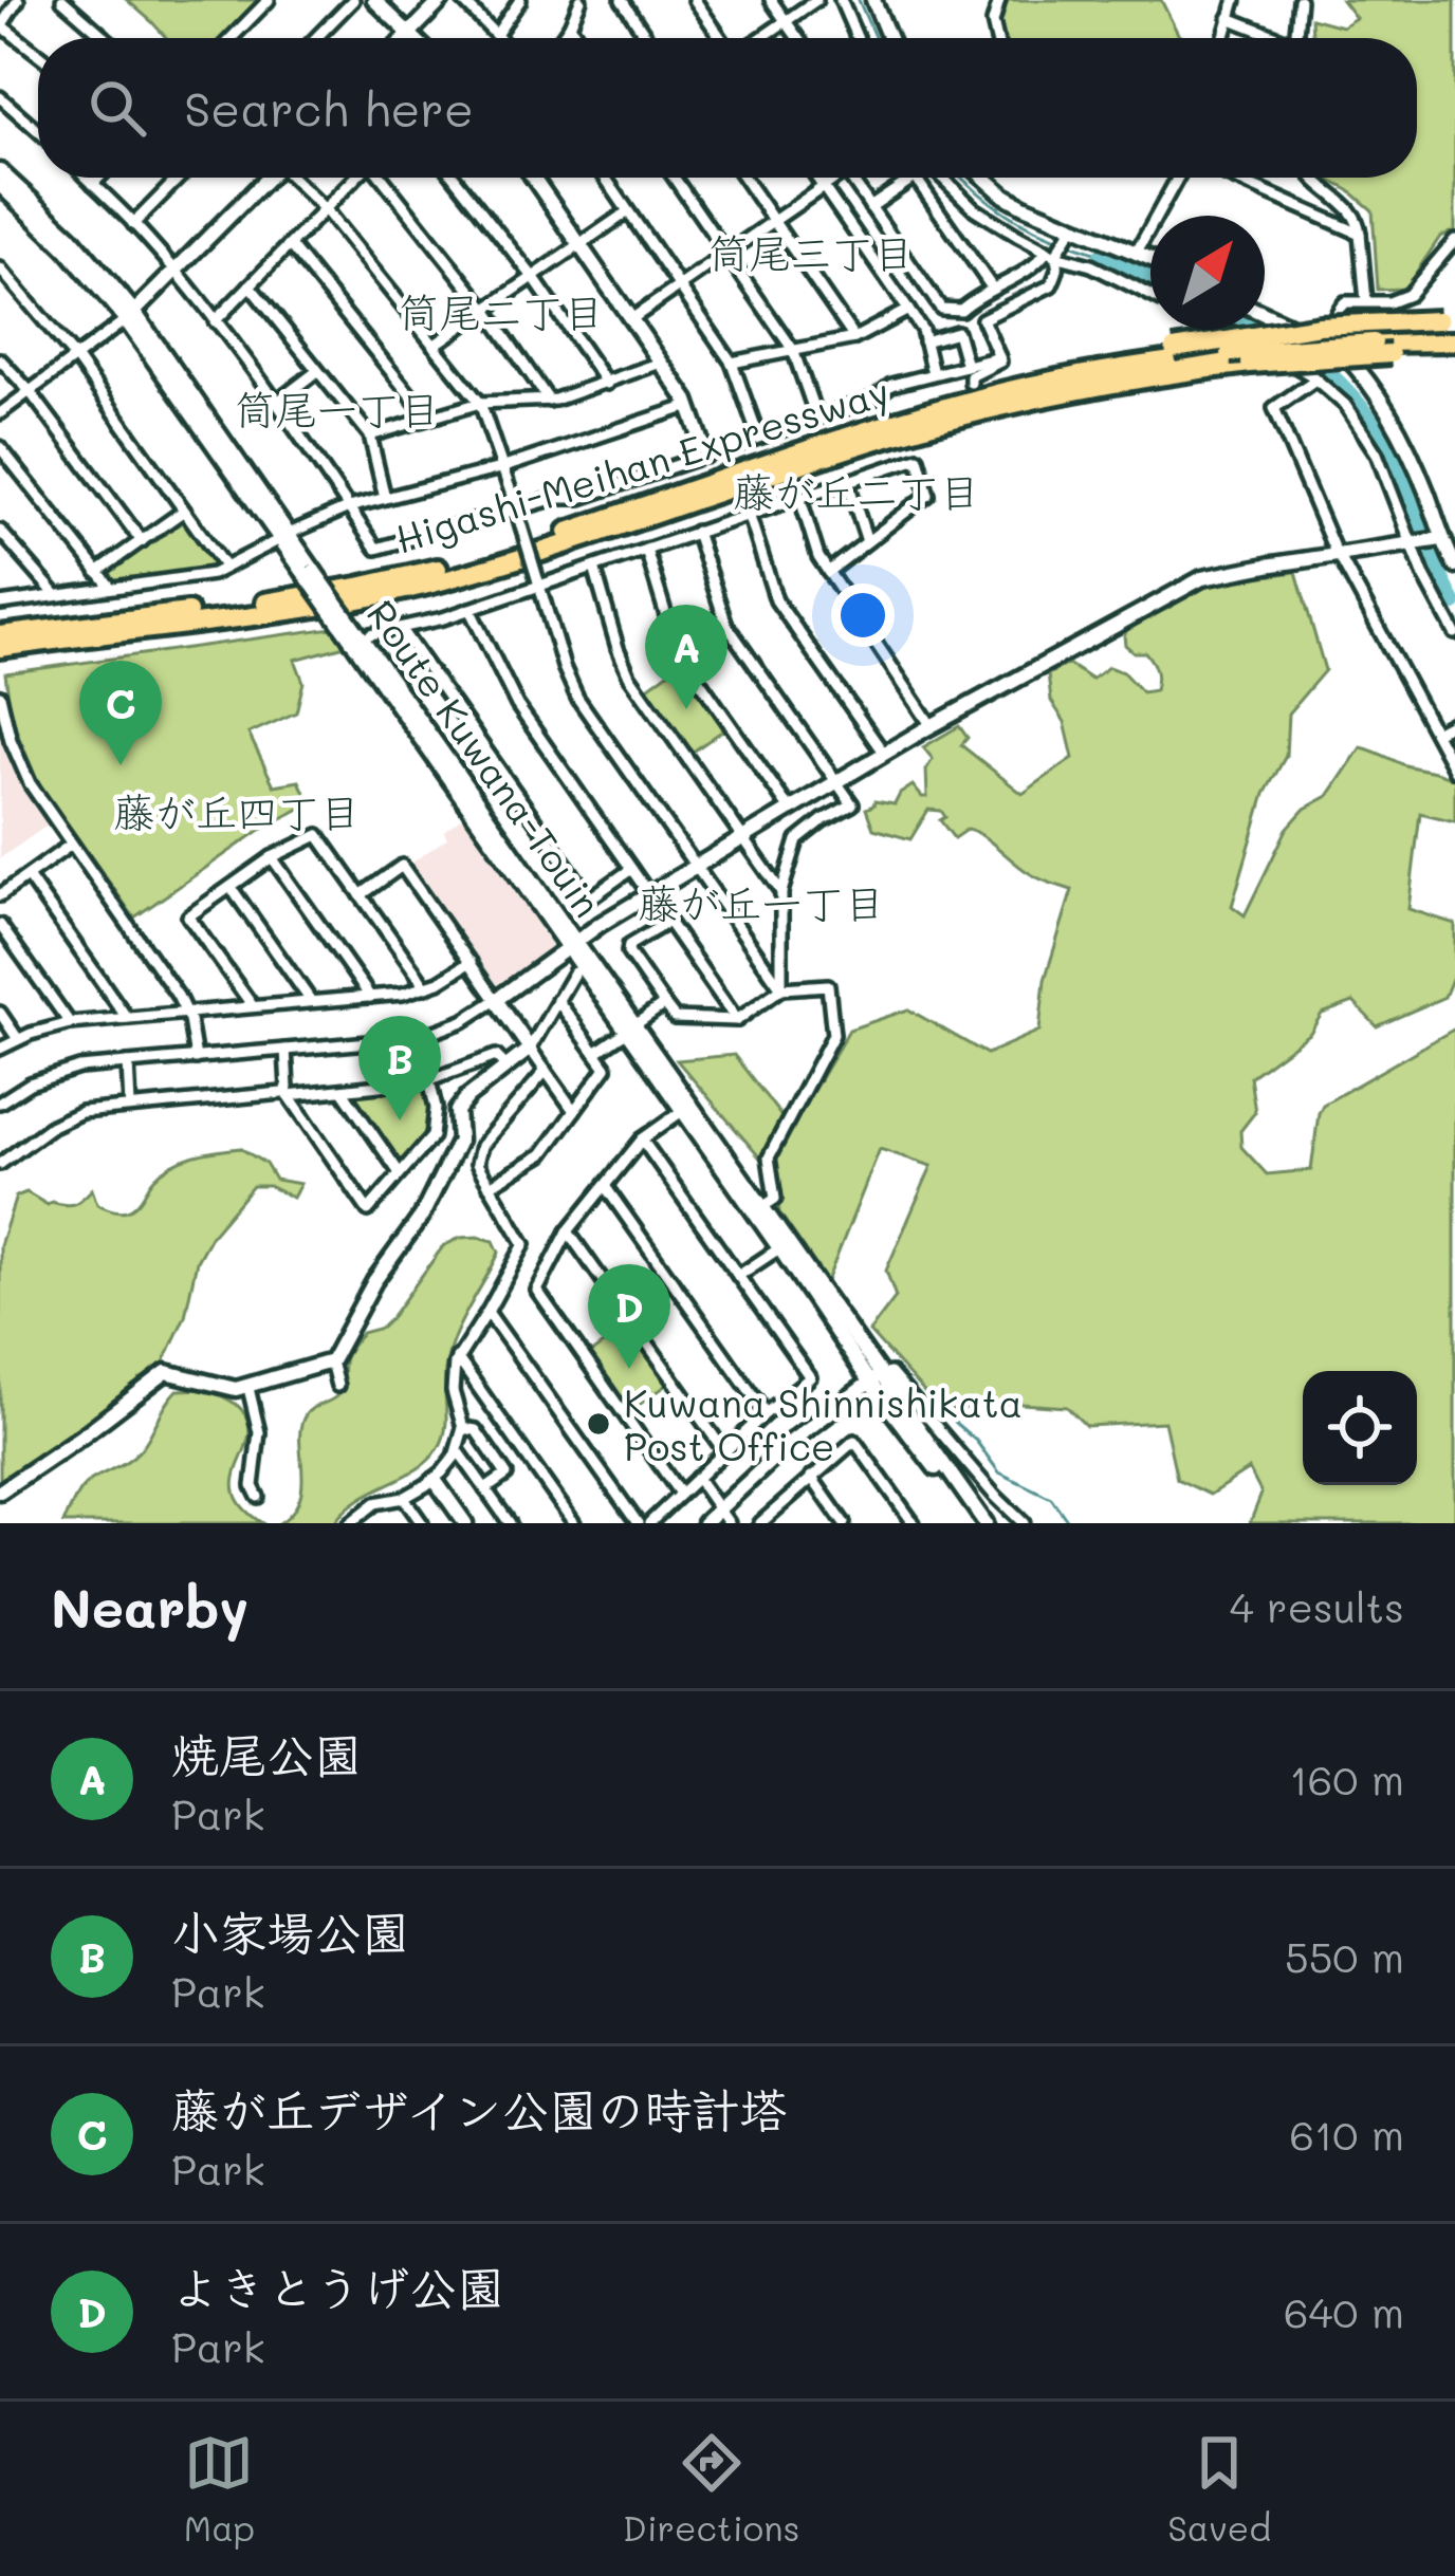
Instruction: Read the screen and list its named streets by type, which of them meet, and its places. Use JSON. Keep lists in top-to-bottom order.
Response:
{
  "streets": {
    "highway": ["Higashi-Meihan Expressway"],
    "street": ["Route Kuwana-Touin"]
  },
  "districts": [
    "筒尾三丁目",
    "筒尾二丁目",
    "筒尾一丁目",
    "藤が丘二丁目",
    "藤が丘四丁目",
    "藤が丘一丁目"
  ],
  "places": ["Kuwana Shinnishikata Post Office"],
  "north": "top right",
  "page": {
    "search": "Search here",
    "pins": [
      "A",
      "C",
      "B",
      "D"
    ],
    "heading": ["Nearby", "4 results"],
    "list": [
      {
        "mark": "A",
        "name": "焼尾公園",
        "note": "Park",
        "value": "160 m"
      },
      {
        "mark": "B",
        "name": "小家場公園",
        "note": "Park",
        "value": "550 m"
      },
      {
        "mark": "C",
        "name": "藤が丘デザイン公園の時計塔",
        "note": "Park",
        "value": "610 m"
      },
      {
        "mark": "D",
        "name": "よきとうげ公園",
        "note": "Park",
        "value": "640 m"
      }
    ],
    "nav": ["Map", "Directions", "Saved"]
  }
}
